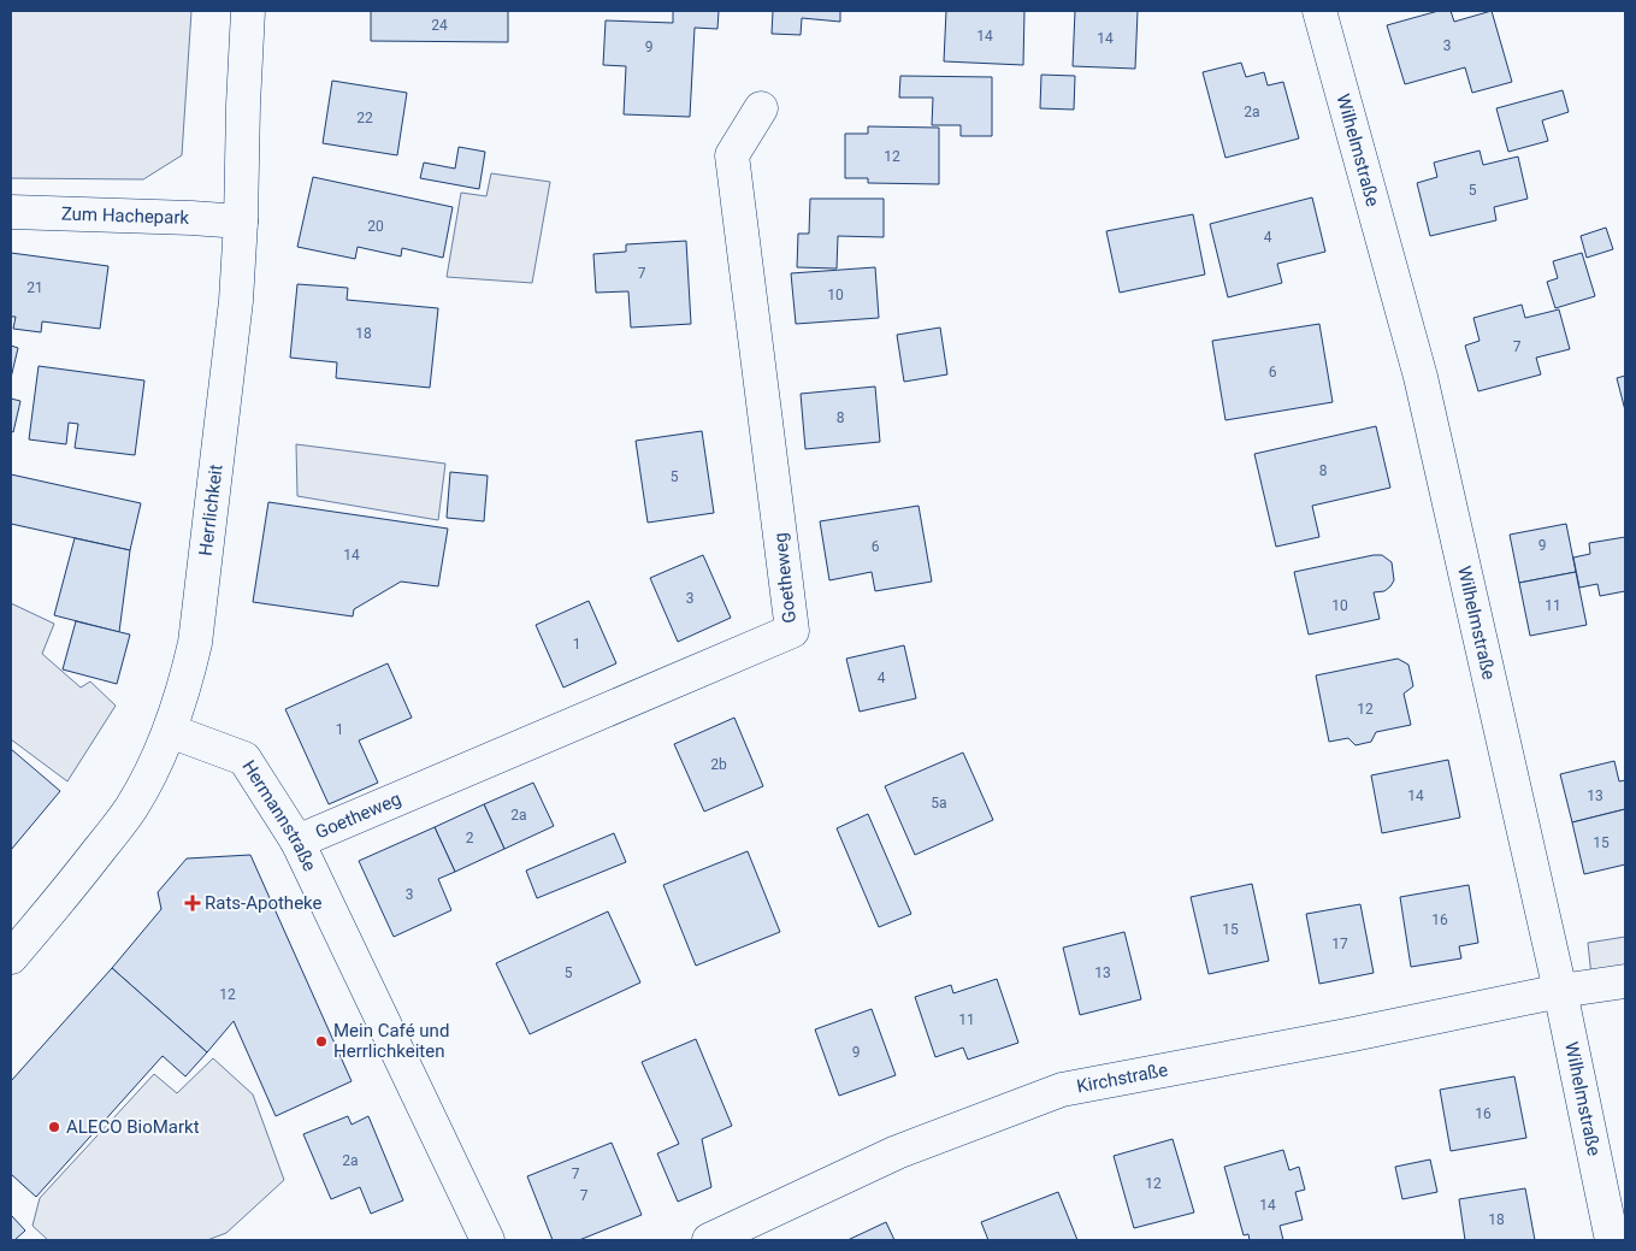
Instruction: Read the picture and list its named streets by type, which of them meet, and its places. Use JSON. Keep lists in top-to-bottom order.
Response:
{
  "streets": {
    "street": [
      "Wilhelmstraße",
      "Zum Hachepark",
      "Herrlichkeit",
      "Goetheweg",
      "Hermannstraße",
      "Kirchstraße"
    ]
  },
  "crossings": [
    ["Wilhelmstraße", "Kirchstraße"],
    ["Zum Hachepark", "Herrlichkeit"],
    ["Herrlichkeit", "Hermannstraße"],
    ["Goetheweg", "Hermannstraße"]
  ],
  "places": {
    "health": ["Rats-Apotheke"],
    "other": ["Mein Café und Herrlichkeiten", "ALECO BioMarkt"]
  },
  "house_numbers": [
    "24",
    "14",
    "14",
    "3",
    "9",
    "2a",
    "22",
    "12",
    "5",
    "20",
    "4",
    "7",
    "21",
    "10",
    "18",
    "7",
    "6",
    "8",
    "8",
    "5",
    "9",
    "6",
    "14",
    "3",
    "10",
    "11",
    "1",
    "4",
    "12",
    "1",
    "2b",
    "14",
    "13",
    "5a",
    "2a",
    "2",
    "15",
    "3",
    "16",
    "15",
    "17",
    "5",
    "13",
    "12",
    "11",
    "9",
    "16",
    "2a",
    "7",
    "12",
    "7",
    "14",
    "18"
  ]
}
